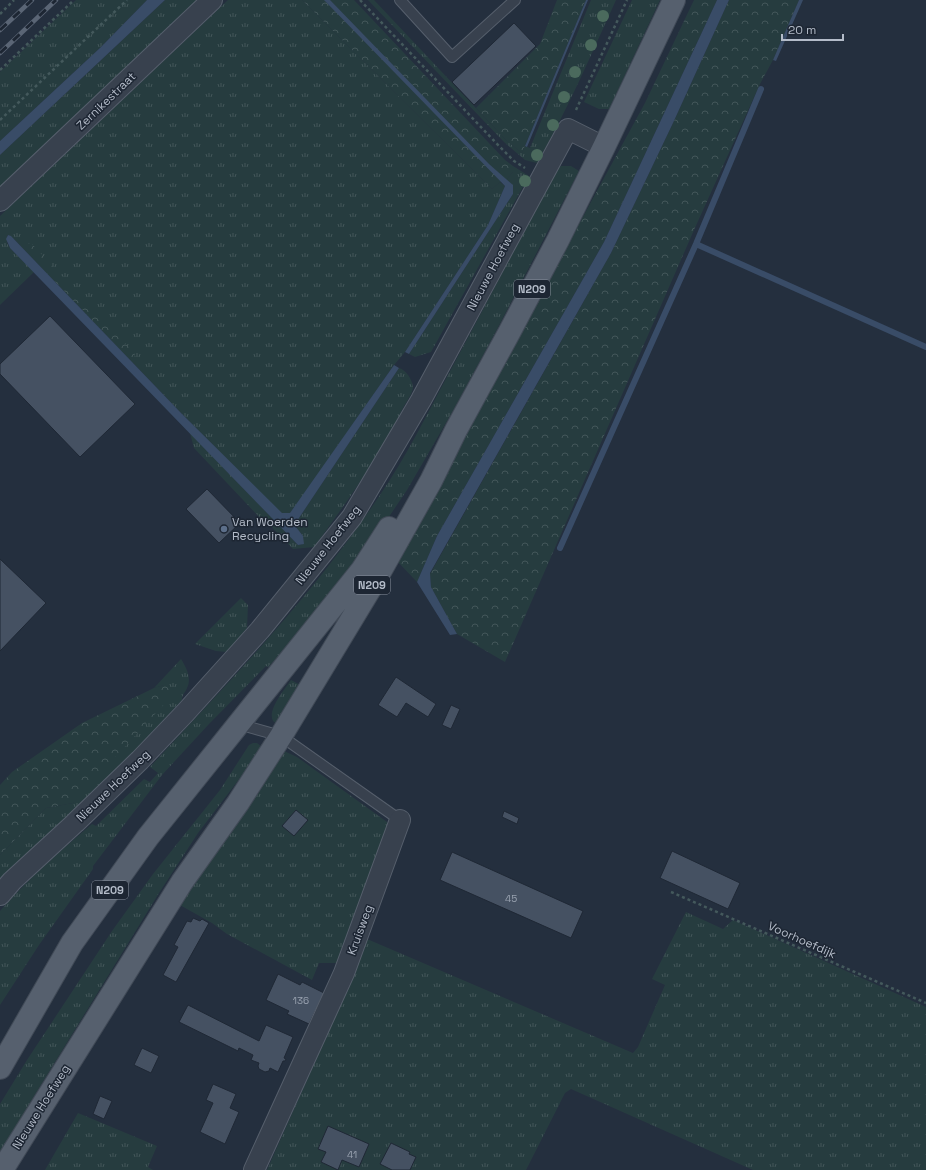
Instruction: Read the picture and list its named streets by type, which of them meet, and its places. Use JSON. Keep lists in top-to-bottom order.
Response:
{
  "streets": {
    "main road": ["Nieuwe Hoefweg", "N209"],
    "street": ["Zernikestraat", "Kruisweg"],
    "path": ["Voorhoefdijk"]
  },
  "crossings": [
    ["Nieuwe Hoefweg", "Kruisweg"]
  ],
  "places": ["Van Woerden Recycling"],
  "house_numbers": ["45", "136", "41"],
  "scale_bar": "20 m"
}
